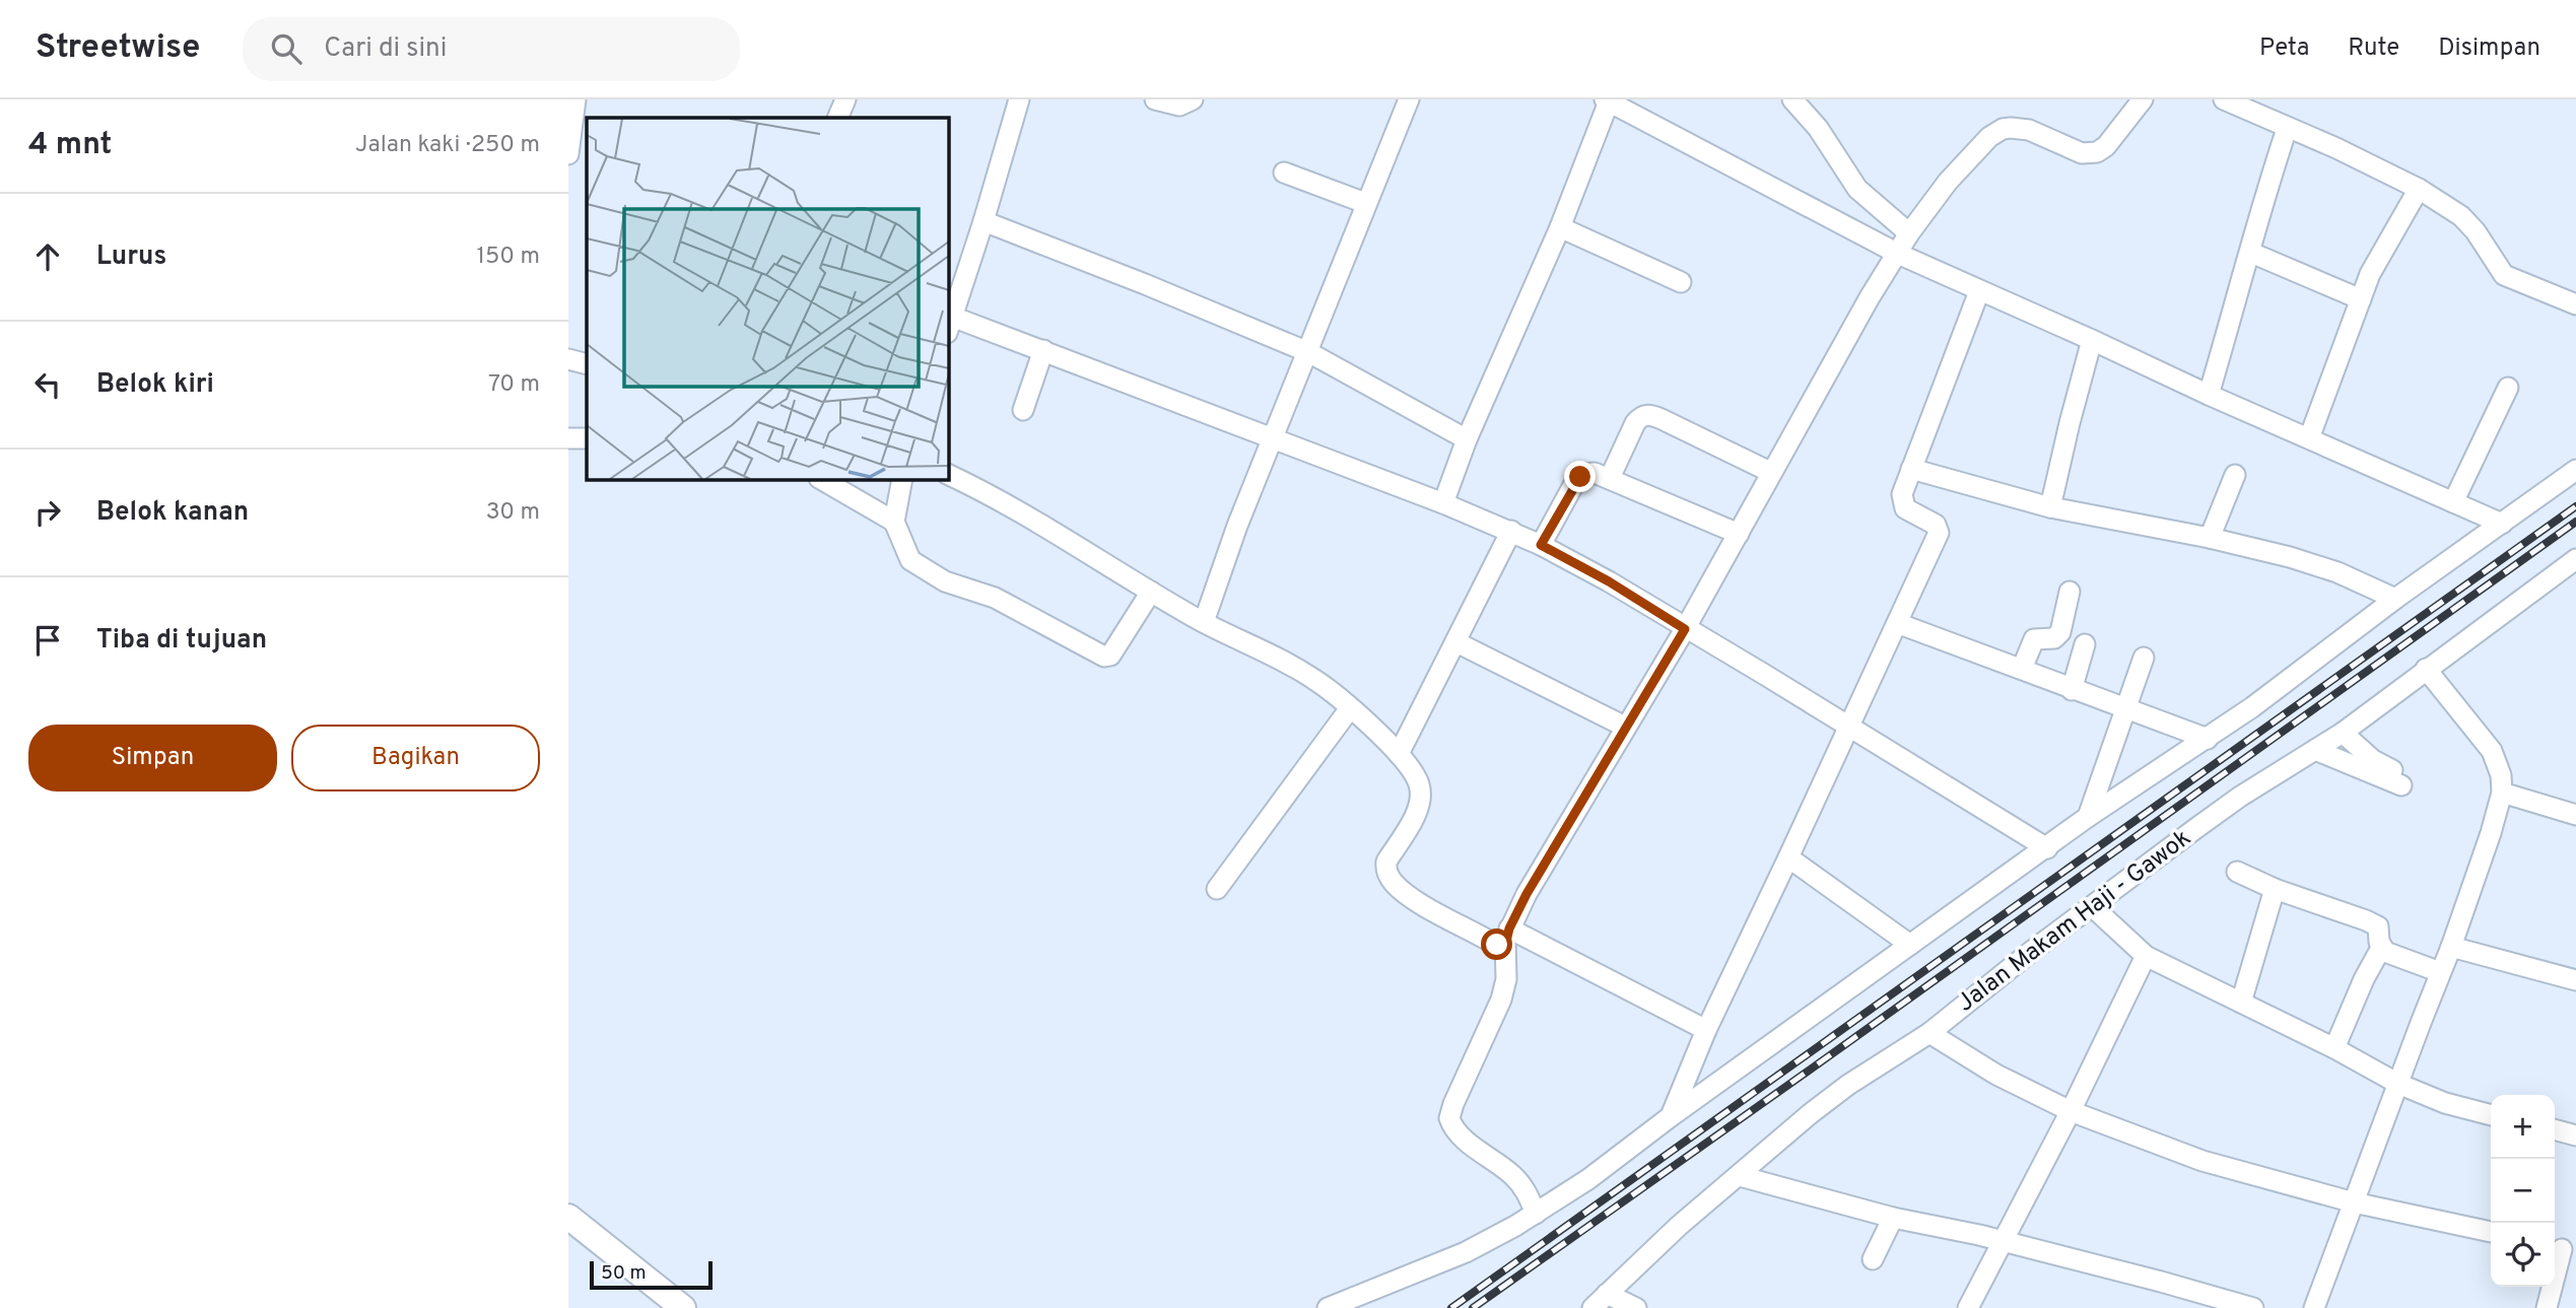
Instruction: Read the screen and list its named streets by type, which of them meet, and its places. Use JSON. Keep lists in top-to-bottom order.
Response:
{
  "streets": {
    "street": ["Jalan Makam Haji - Gawok"]
  },
  "scale_bar": "50 m",
  "page": {
    "header": "Streetwise",
    "search": "Cari di sini",
    "nav": ["Peta", "Rute", "Disimpan"],
    "heading": ["4 mnt", "Jalan kaki · 250 m"],
    "list": [
      ["Lurus", "150 m"],
      ["Belok kiri", "70 m"],
      ["Belok kanan", "30 m"],
      "Tiba di tujuan"
    ],
    "buttons": ["Simpan", "Bagikan"],
    "map_buttons": ["+", "−"],
    "scale": "50 m"
  }
}
